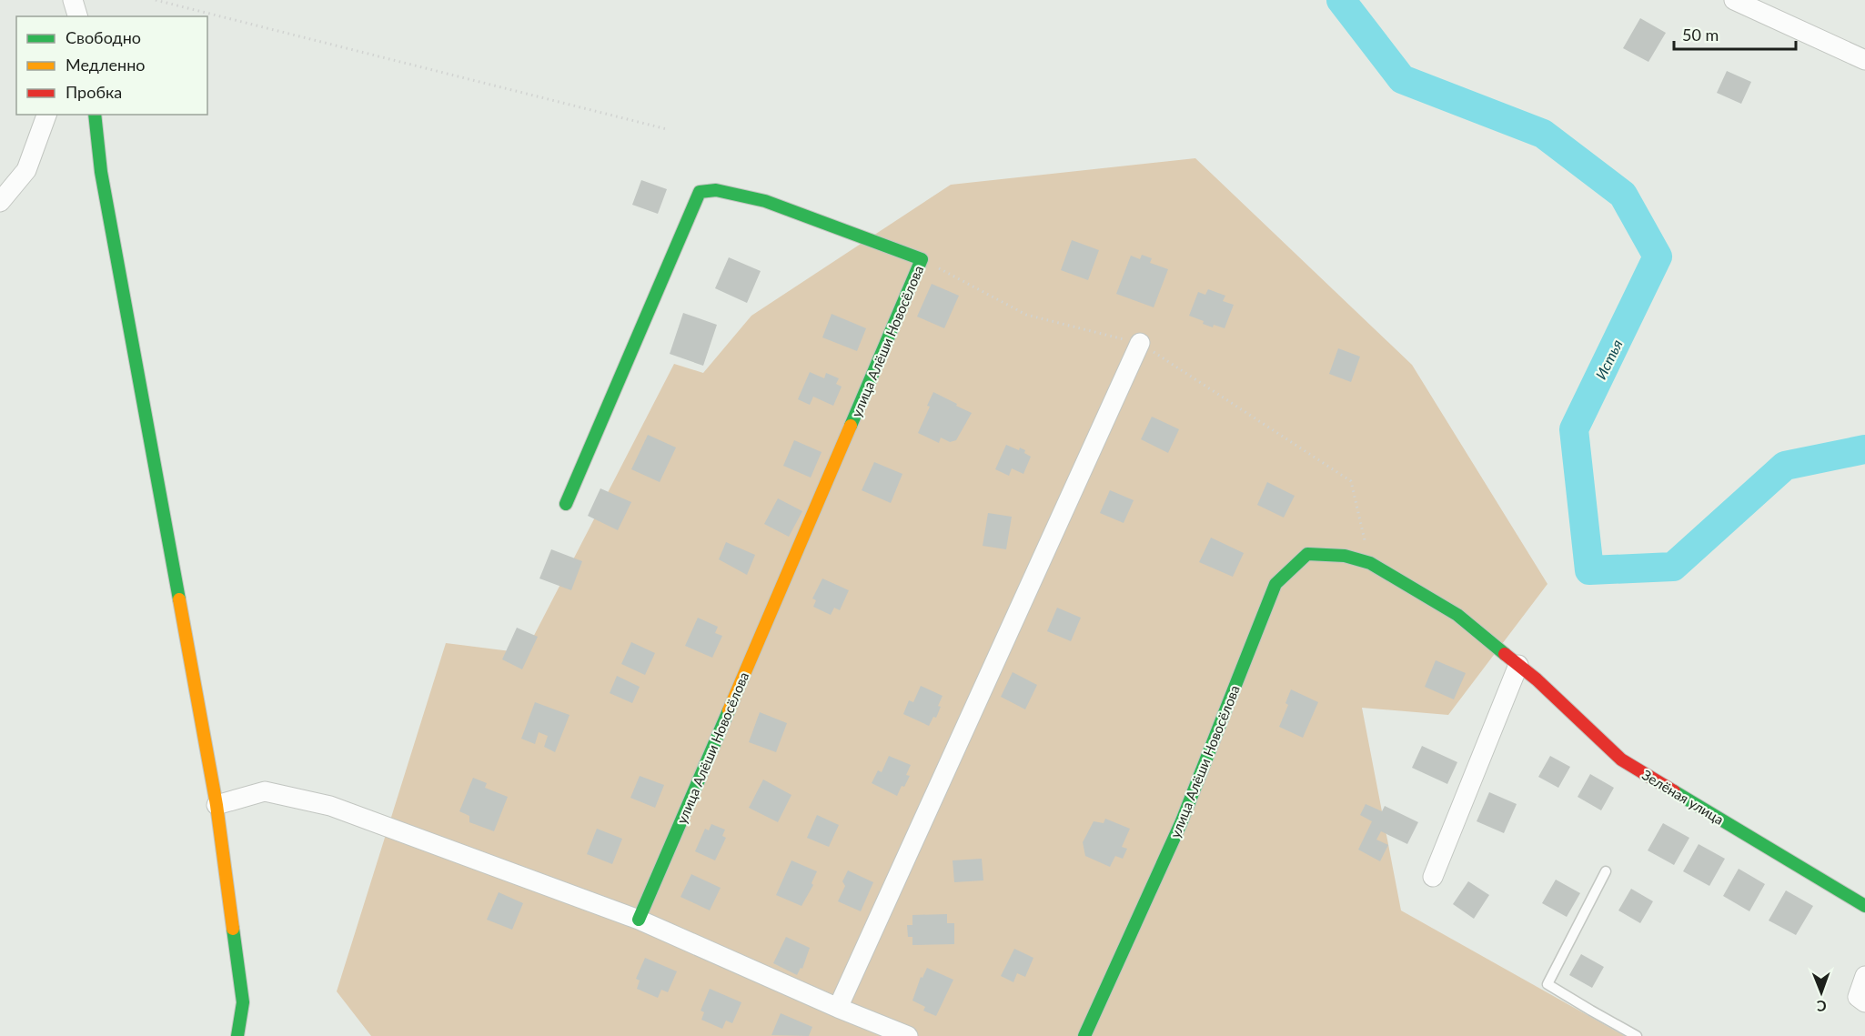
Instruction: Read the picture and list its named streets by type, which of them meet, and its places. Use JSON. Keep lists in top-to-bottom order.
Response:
{
  "streets": {
    "street": ["улица Алёши Новосёлова", "Зелёная улица"]
  },
  "crossings": [
    ["улица Алёши Новосёлова", "Зелёная улица"]
  ],
  "water": ["Истья"],
  "legend": ["Свободно", "Медленно", "Пробка"],
  "scale_bar": "50 m",
  "north": "bottom"
}
